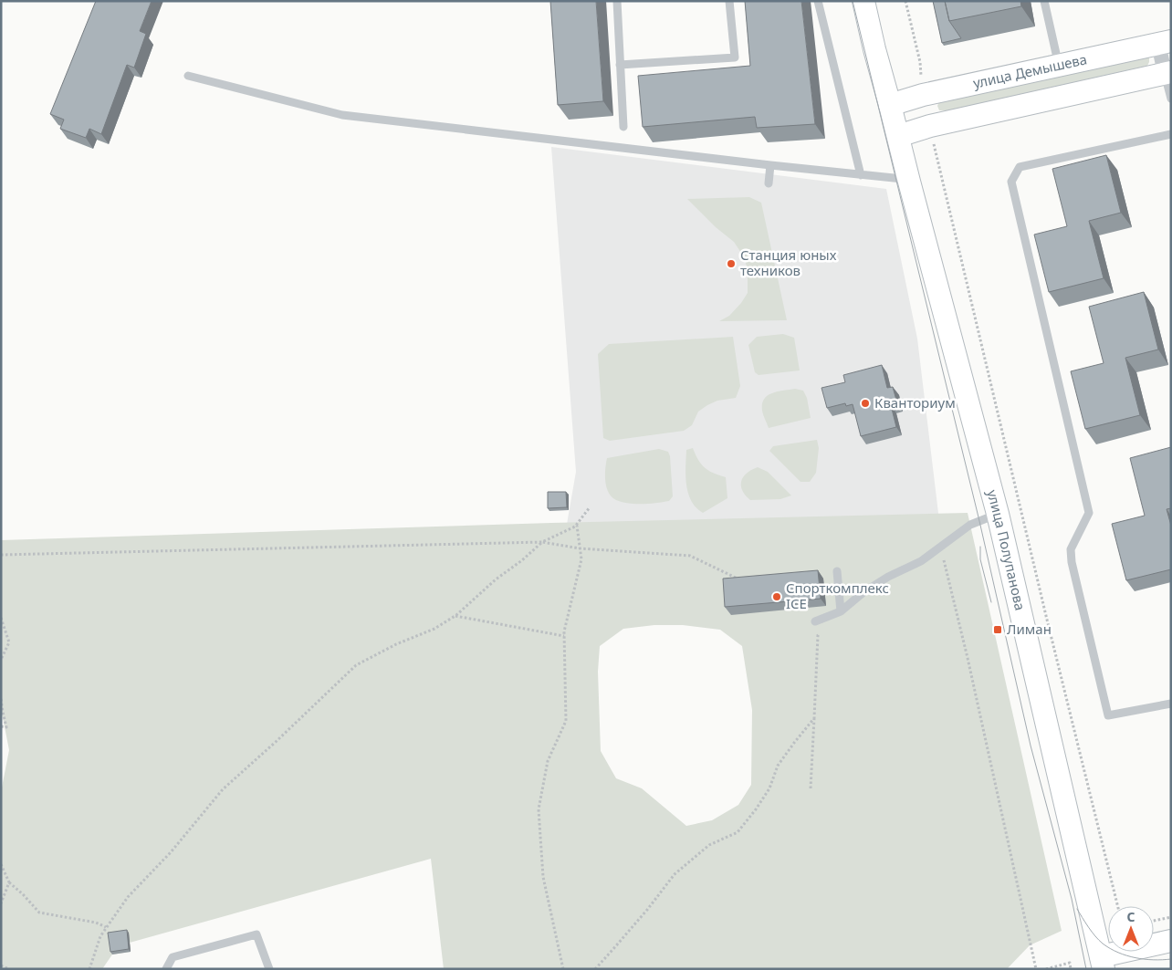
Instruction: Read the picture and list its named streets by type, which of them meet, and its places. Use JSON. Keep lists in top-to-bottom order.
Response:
{
  "streets": {
    "street": ["улица Демышева", "улица Полупанова"]
  },
  "crossings": [
    ["улица Демышева", "улица Полупанова"]
  ],
  "places": {
    "other": ["Станция юных техников", "Кванториум", "Спорткомплекс ICE"],
    "transit": ["Лиман"]
  },
  "north": "top"
}
